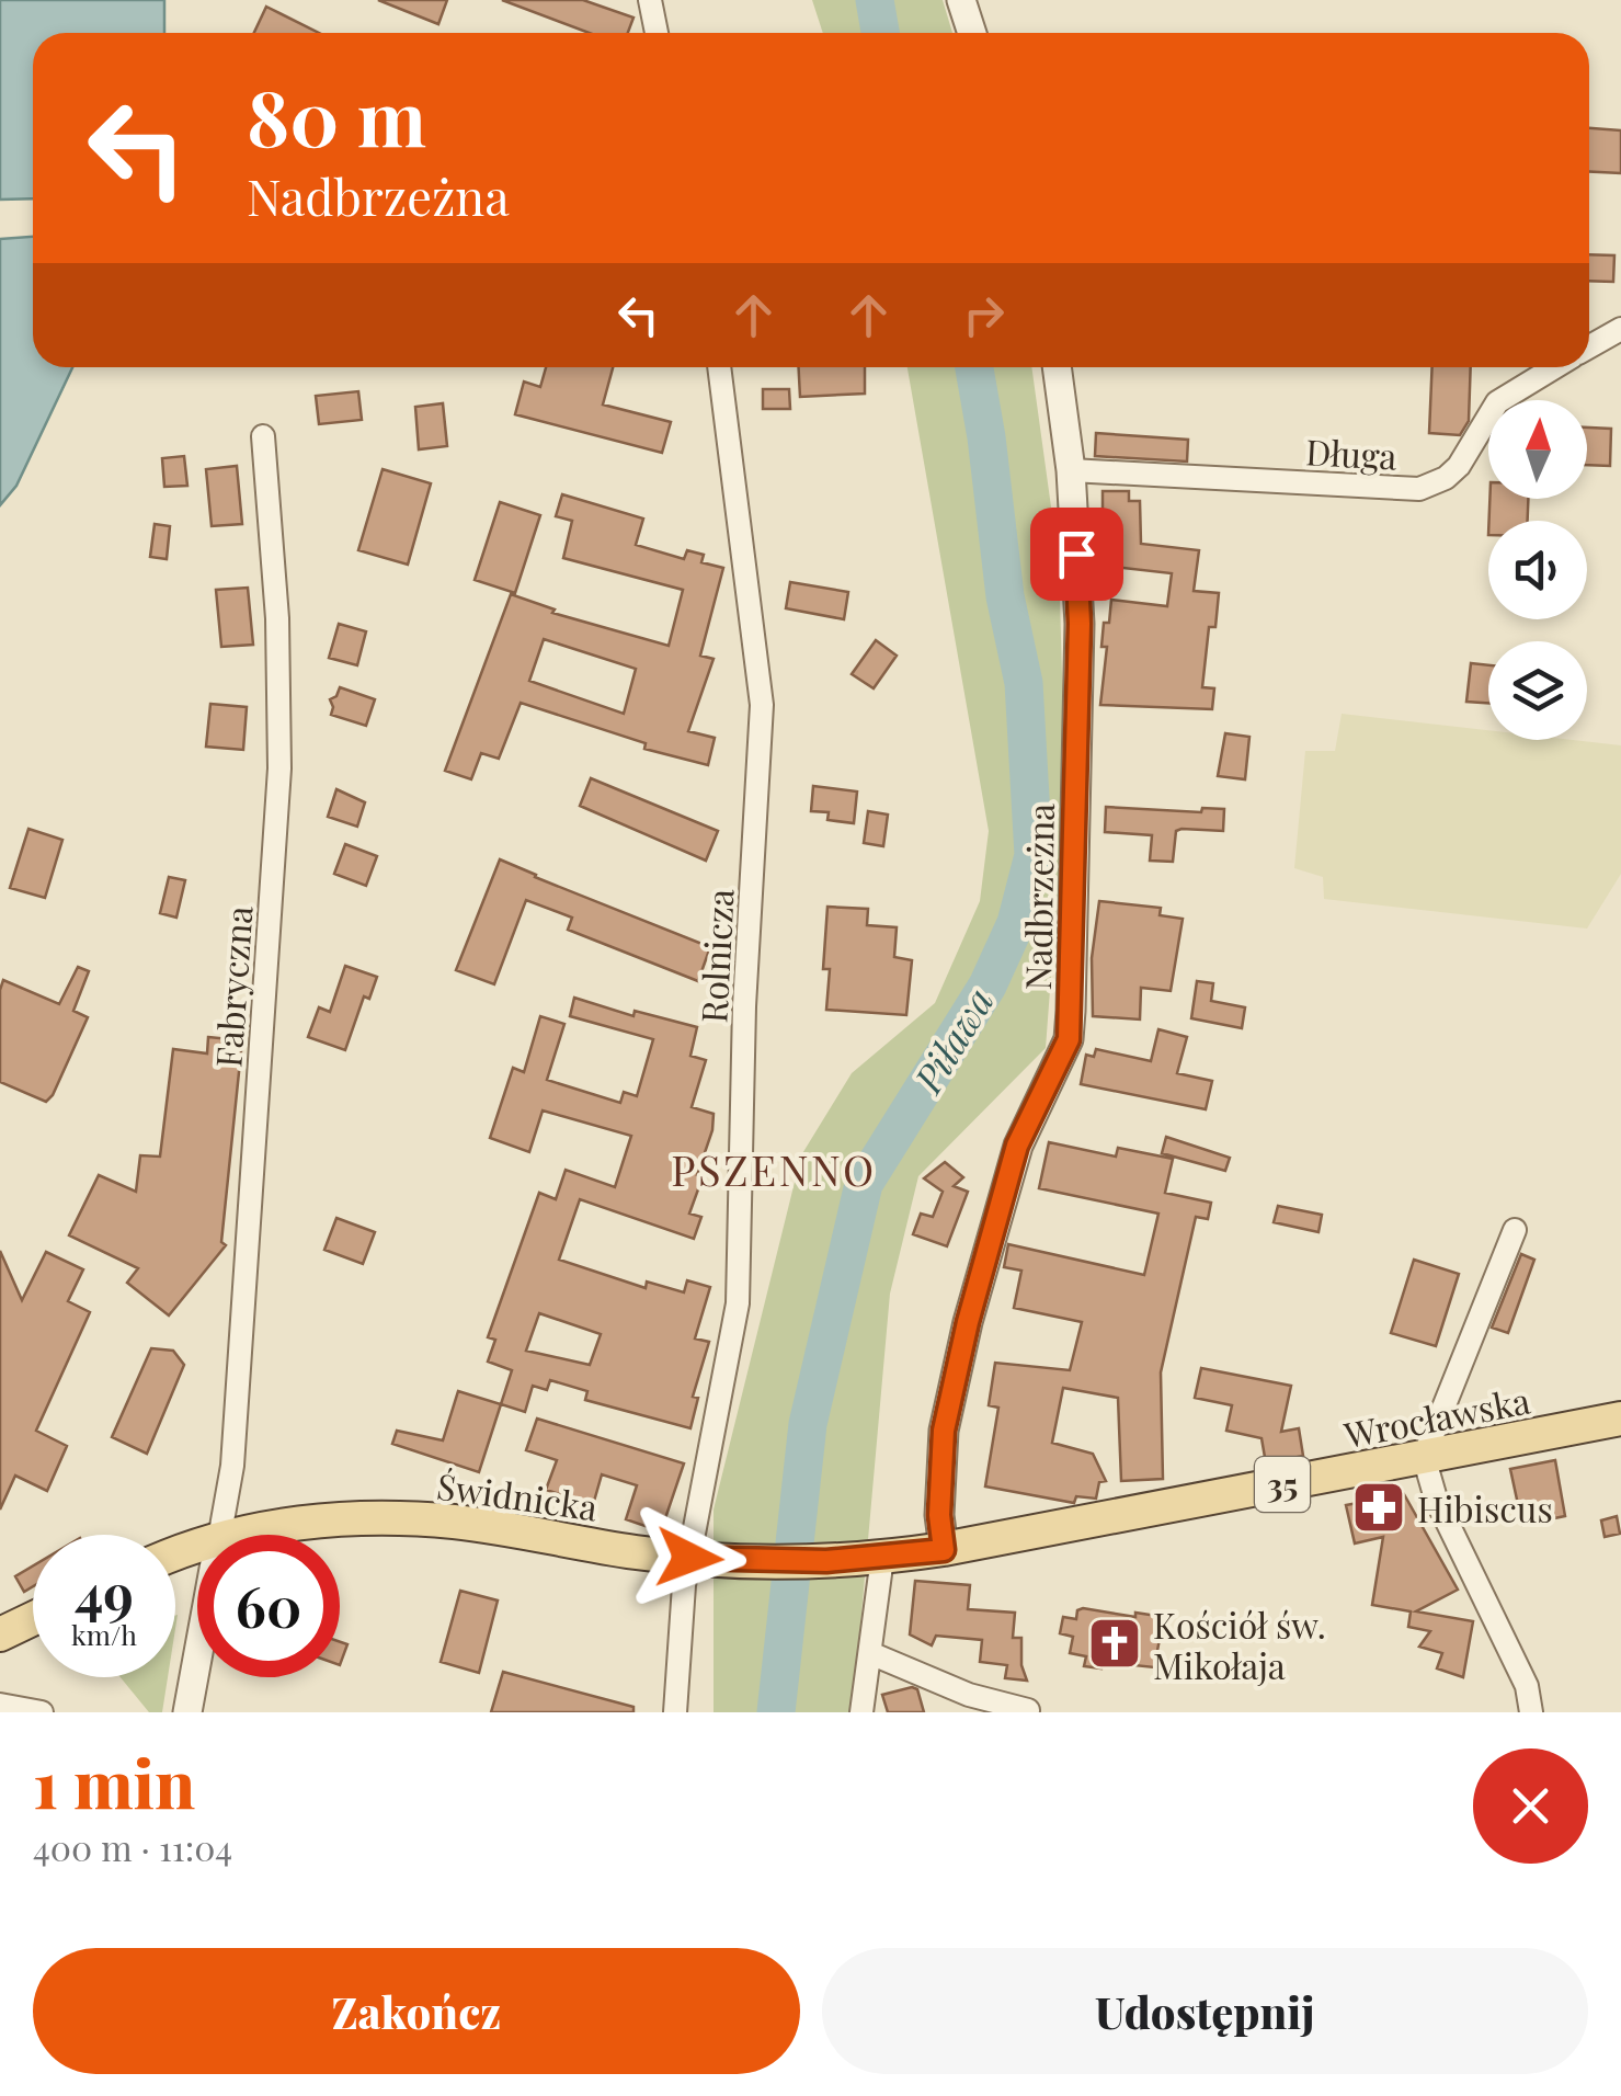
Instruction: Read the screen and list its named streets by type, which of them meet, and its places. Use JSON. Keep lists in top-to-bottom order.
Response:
{
  "streets": {
    "main road": ["Wrocławska", "35", "Świdnicka"],
    "street": [
      "Długa",
      "Nadbrzeżna",
      "Rolnicza",
      "Fabryczna"
    ]
  },
  "crossings": [
    ["Długa", "Nadbrzeżna"],
    ["Nadbrzeżna", "Wrocławska"],
    ["Nadbrzeżna", "Świdnicka"],
    ["Rolnicza", "Świdnicka"],
    ["Wrocławska", "Świdnicka"]
  ],
  "districts": ["PSZENNO"],
  "water": ["Piława"],
  "places": {
    "pharmacy": ["Hibiscus"],
    "church": ["Kościół św. Mikołaja"]
  },
  "north": "top",
  "page": {
    "turn": ["80 m", "Nadbrzeżna"],
    "speed": "49 km/h",
    "limit": "60",
    "heading": ["1 min", "400 m · 11:04"],
    "buttons": ["Zakończ", "Udostępnij"]
  }
}
